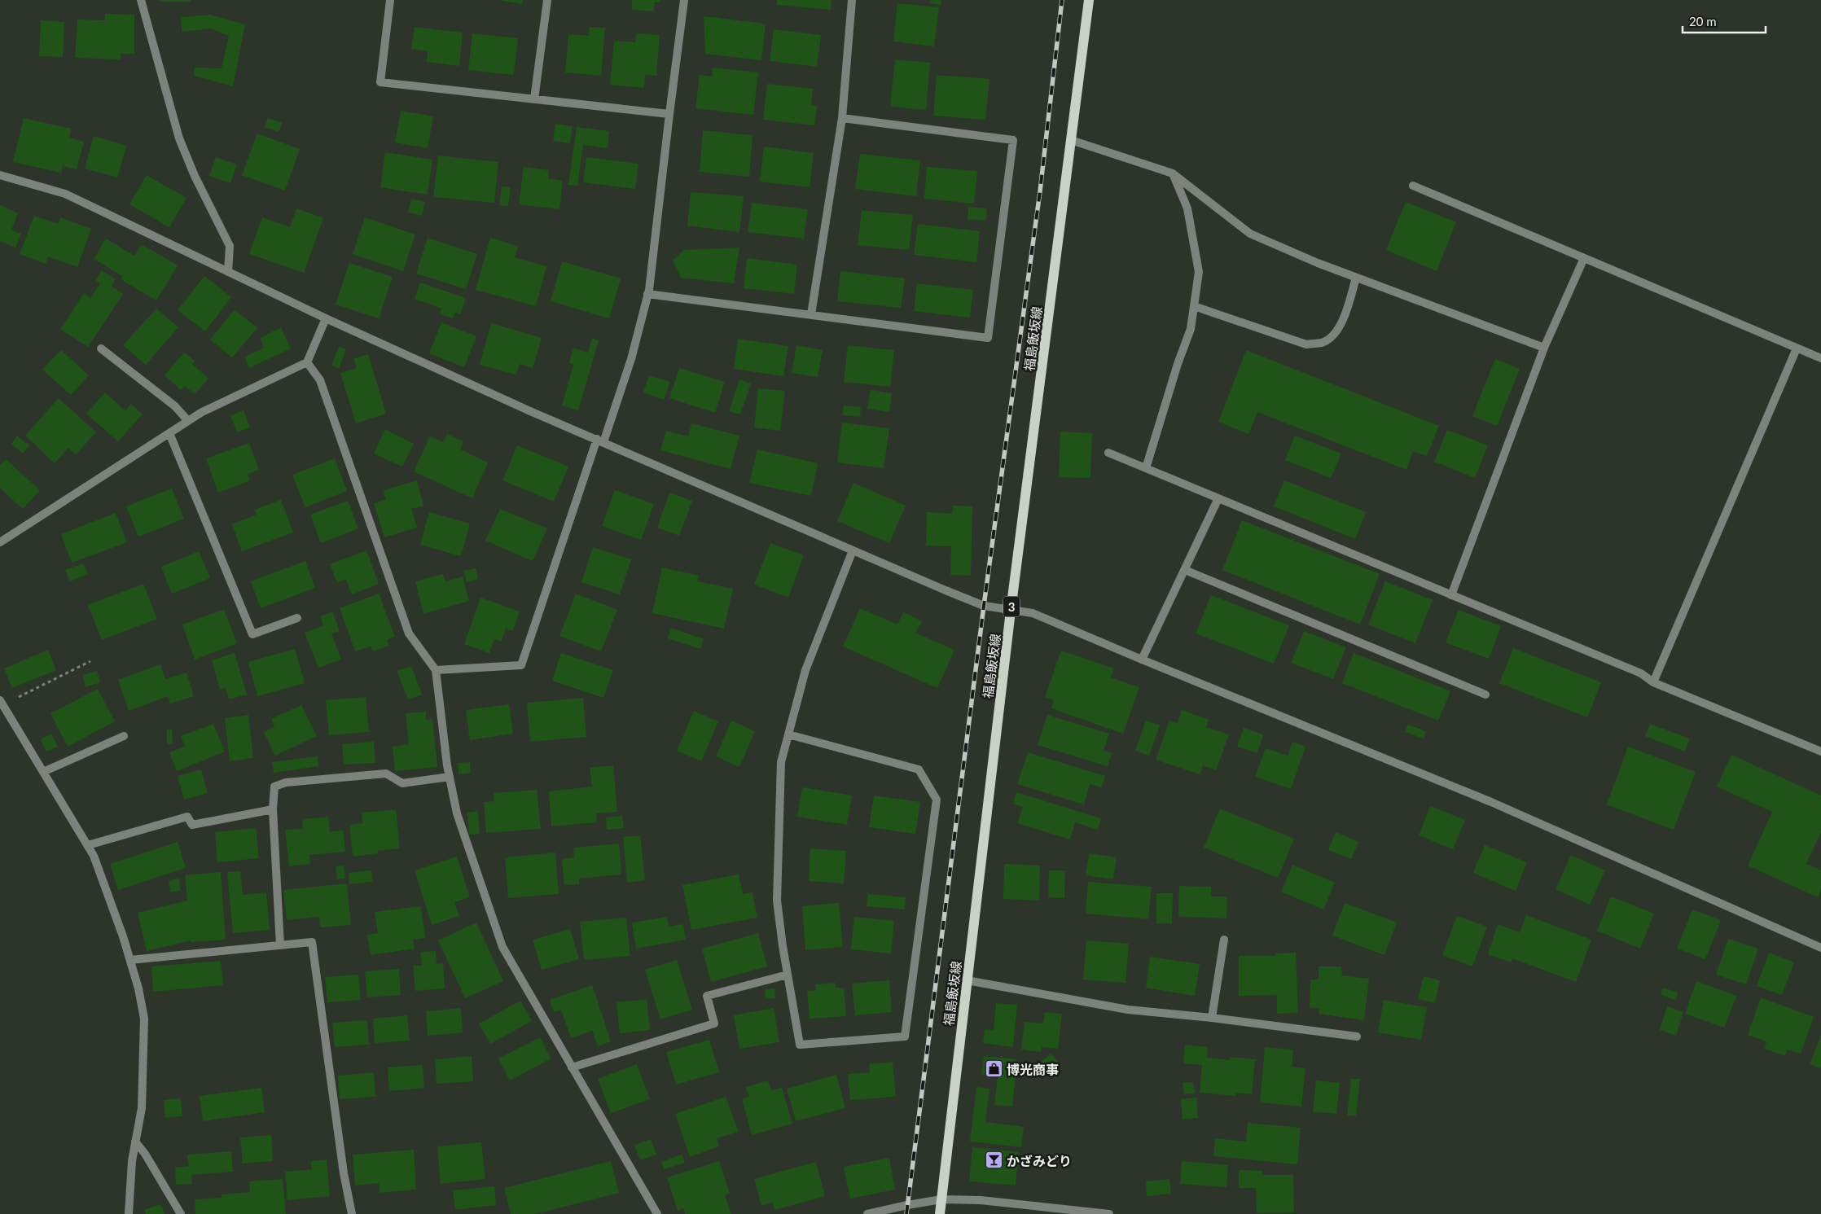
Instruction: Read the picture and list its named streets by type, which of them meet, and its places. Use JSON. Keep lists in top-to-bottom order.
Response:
{
  "streets": {
    "main road": ["福島飯坂線", "3"]
  },
  "places": {
    "shop": ["博光商事"],
    "bar": ["かざみどり"]
  },
  "scale_bar": "20 m"
}
